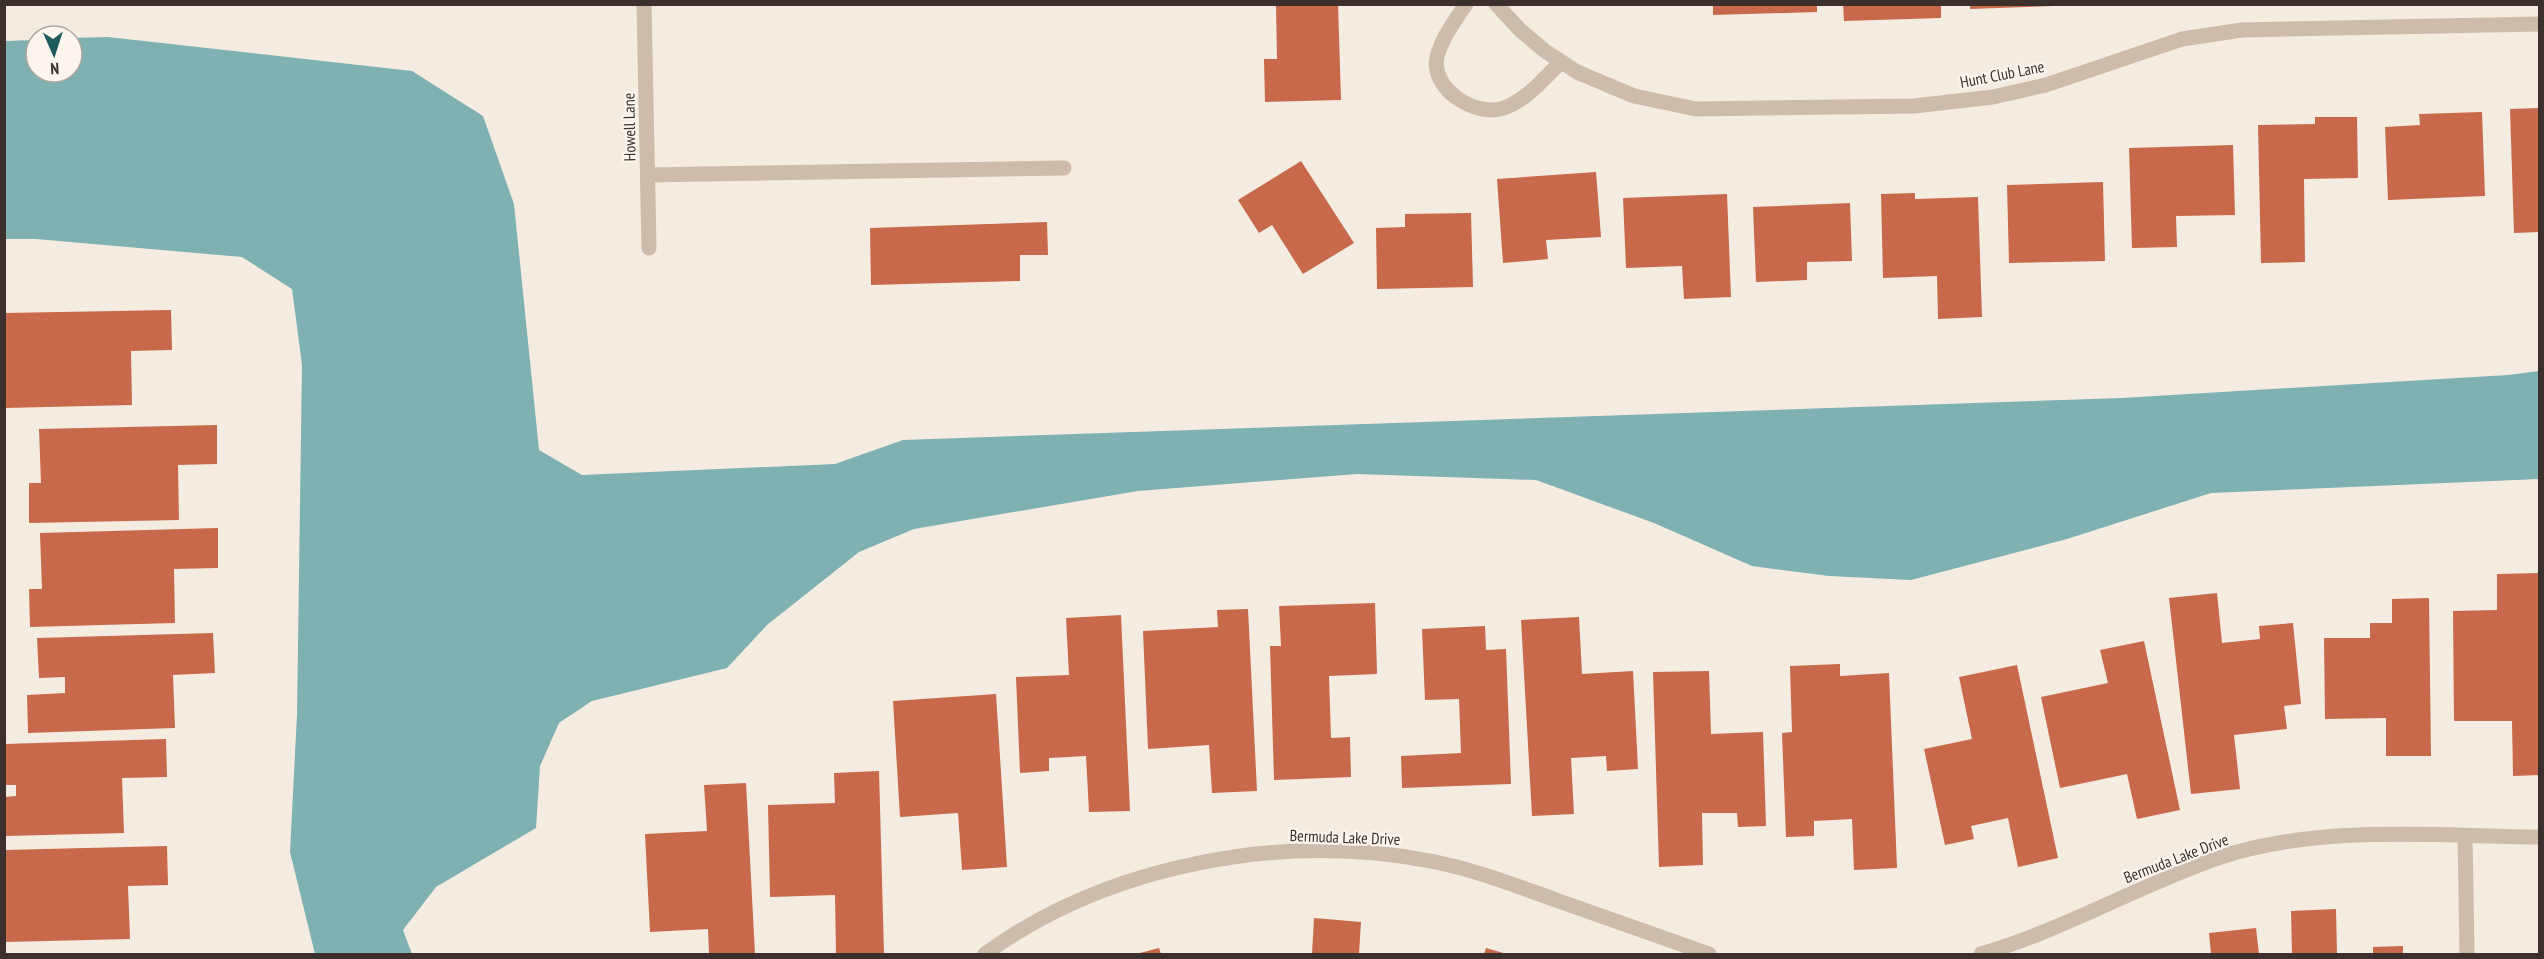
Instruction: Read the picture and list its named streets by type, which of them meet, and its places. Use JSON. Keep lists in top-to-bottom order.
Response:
{
  "streets": {
    "street": ["Hunt Club Lane", "Howell Lane", "Bermuda Lake Drive"]
  },
  "north": "bottom"
}
